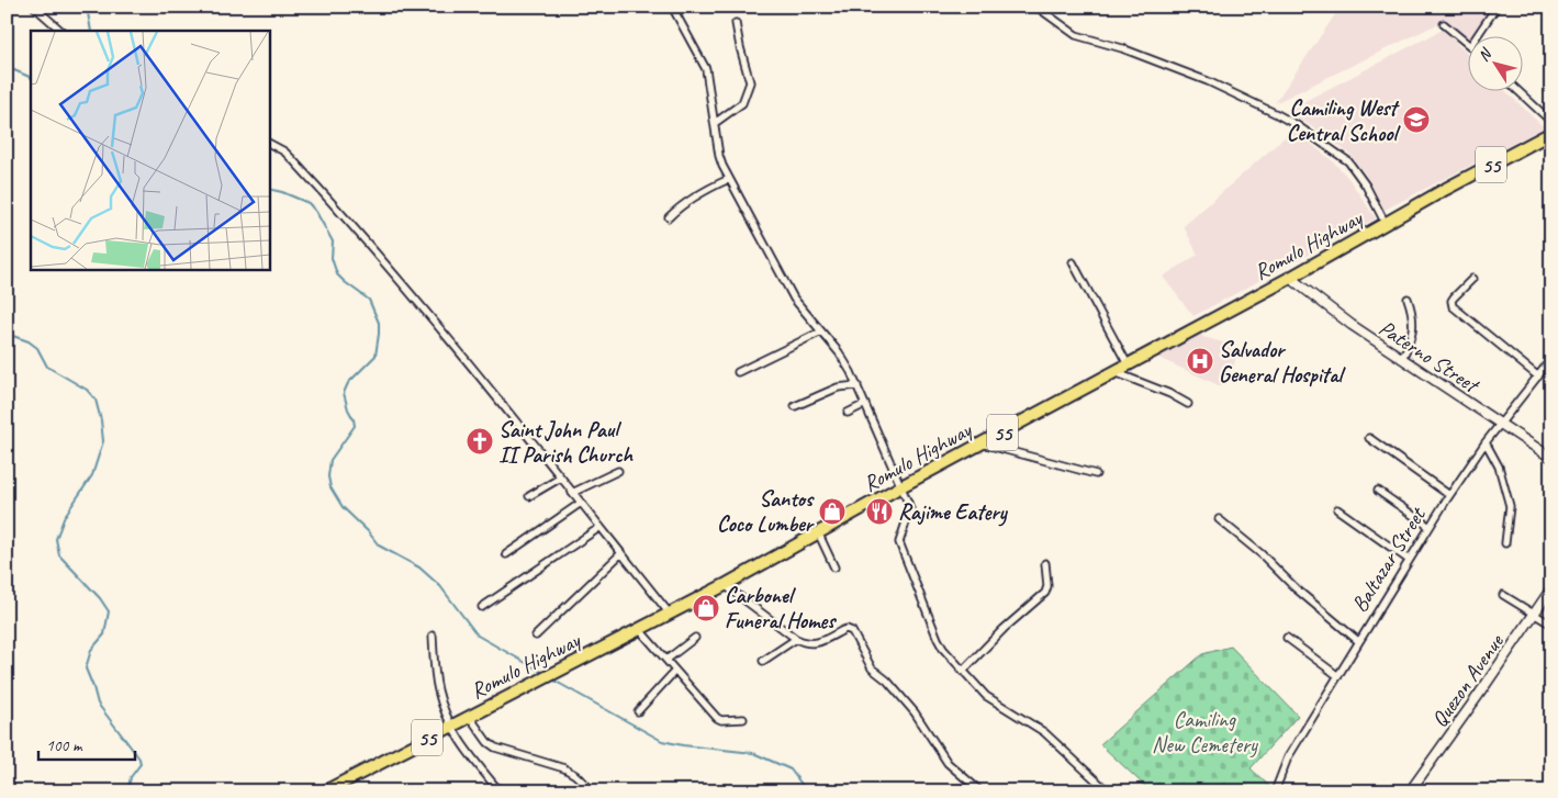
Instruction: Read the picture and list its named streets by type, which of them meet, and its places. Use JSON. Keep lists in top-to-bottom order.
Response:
{
  "streets": {
    "highway": ["55", "Romulo Highway"],
    "street": ["Paterno Street", "Baltazar Street", "Quezon Avenue"]
  },
  "crossings": [
    ["Romulo Highway", "Paterno Street"],
    ["Paterno Street", "Baltazar Street"]
  ],
  "parks": ["Camiling New Cemetery"],
  "places": {
    "school or university": ["Camiling West Central School"],
    "hospital": ["Salvador General Hospital"],
    "church": ["Saint John Paul II Parish Church"],
    "shop": ["Santos Coco Lumber", "Carbonel Funeral Homes"],
    "restaurant": ["Rajime Eatery"]
  },
  "scale_bar": "100 m",
  "north": "top left"
}
